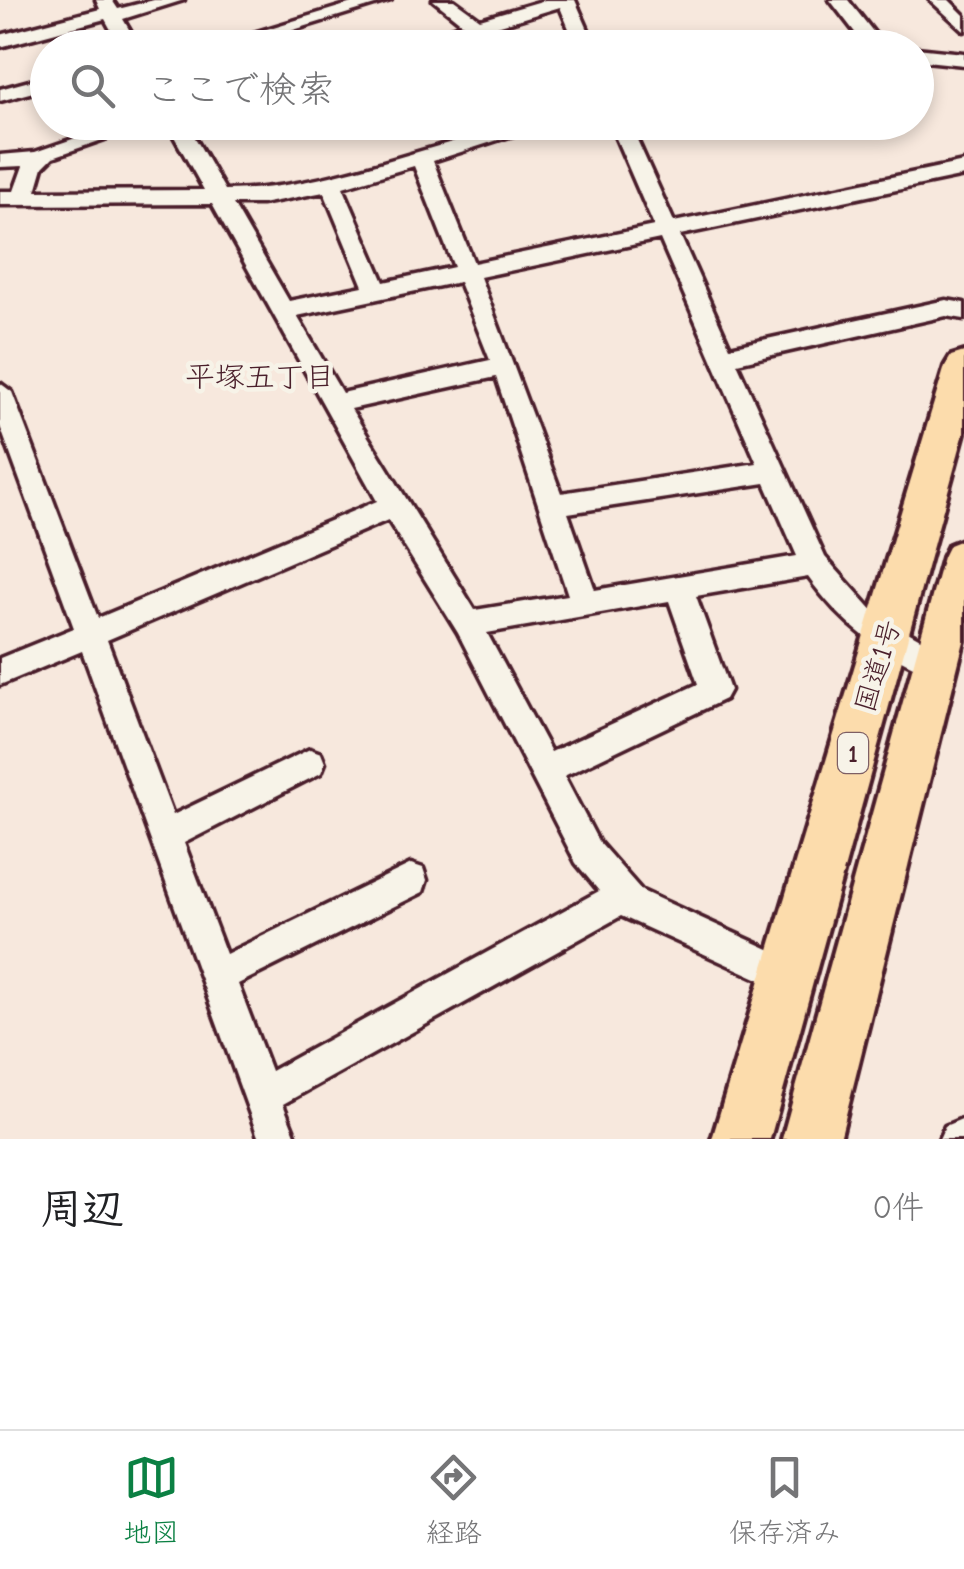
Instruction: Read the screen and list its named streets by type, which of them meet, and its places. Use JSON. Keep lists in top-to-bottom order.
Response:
{
  "streets": {
    "highway": ["国道1号", "1"]
  },
  "districts": ["平塚五丁目"],
  "page": {
    "search": "ここで検索",
    "heading": ["周辺", "0件"],
    "nav": ["地図", "経路", "保存済み"]
  }
}
